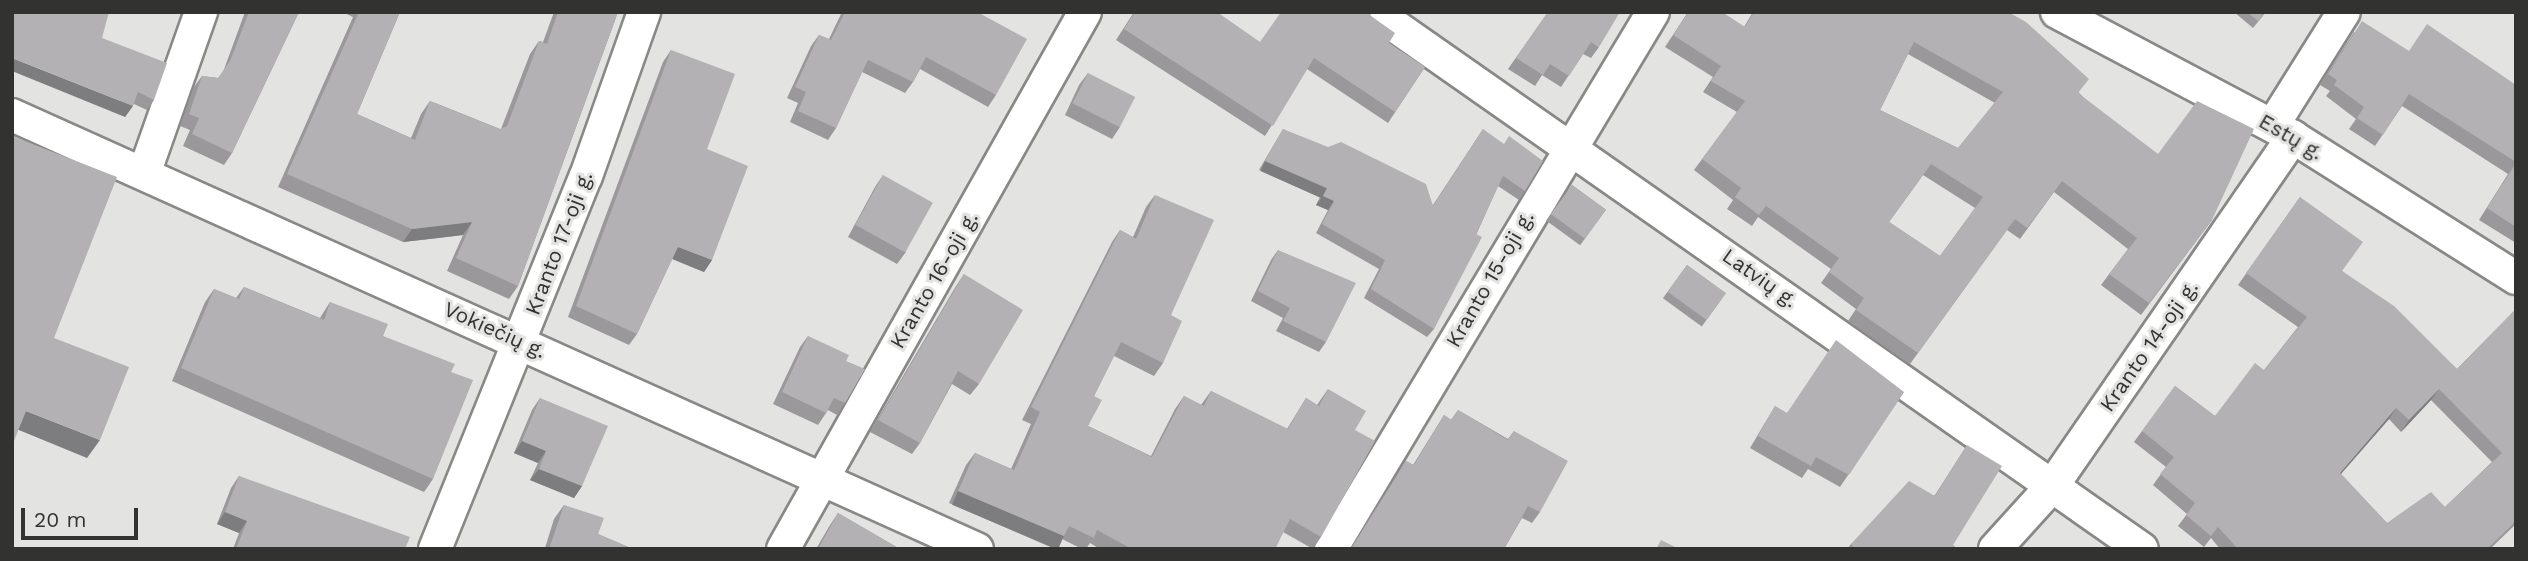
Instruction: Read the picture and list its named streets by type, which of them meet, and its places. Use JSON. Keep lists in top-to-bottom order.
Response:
{
  "streets": {
    "street": [
      "Estų g.",
      "Kranto 17-oji g.",
      "Latvių g.",
      "Kranto 15-oji g.",
      "Kranto 16-oji g.",
      "Vokiečių g.",
      "Kranto 14-oji g."
    ]
  },
  "crossings": [
    ["Estų g.", "Kranto 14-oji g."],
    ["Kranto 17-oji g.", "Vokiečių g."],
    ["Latvių g.", "Kranto 15-oji g."],
    ["Latvių g.", "Kranto 14-oji g."],
    ["Kranto 16-oji g.", "Vokiečių g."]
  ],
  "scale_bar": "20 m"
}
